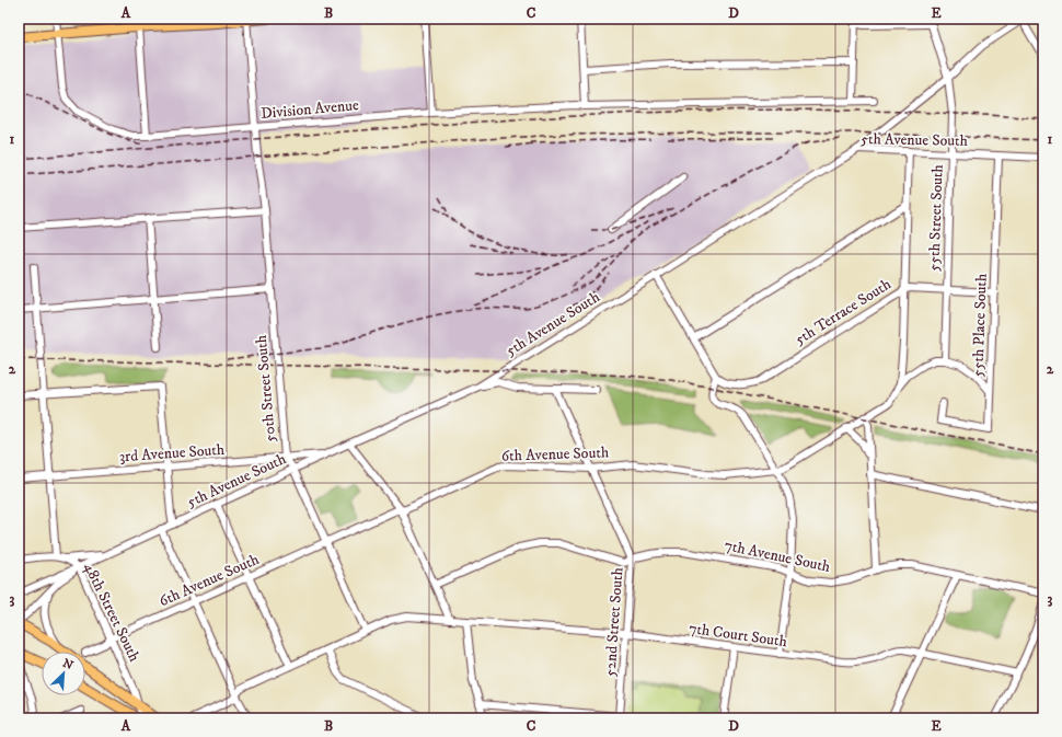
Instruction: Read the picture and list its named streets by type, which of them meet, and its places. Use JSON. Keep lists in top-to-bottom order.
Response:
{
  "streets": {
    "street": [
      "Division Avenue",
      "5th Avenue South",
      "55th Street South",
      "5th Terrace South",
      "55th Place South",
      "50th Street South",
      "3rd Avenue South",
      "6th Avenue South",
      "7th Avenue South",
      "48th Street South",
      "52nd Street South",
      "7th Court South"
    ]
  },
  "crossings": [
    ["Division Avenue", "50th Street South"],
    ["5th Avenue South", "55th Street South"],
    ["5th Avenue South", "55th Place South"],
    ["5th Avenue South", "50th Street South"],
    ["5th Avenue South", "3rd Avenue South"],
    ["5th Avenue South", "48th Street South"],
    ["55th Street South", "5th Terrace South"],
    ["55th Street South", "6th Avenue South"],
    ["5th Terrace South", "55th Place South"],
    ["50th Street South", "3rd Avenue South"],
    ["50th Street South", "6th Avenue South"],
    ["6th Avenue South", "48th Street South"],
    ["6th Avenue South", "52nd Street South"],
    ["7th Avenue South", "52nd Street South"],
    ["52nd Street South", "7th Court South"]
  ],
  "north": "top right",
  "grid": {
    "columns": [
      "A",
      "B",
      "C",
      "D",
      "E"
    ],
    "rows": ["1", "2", "3"]
  }
}
